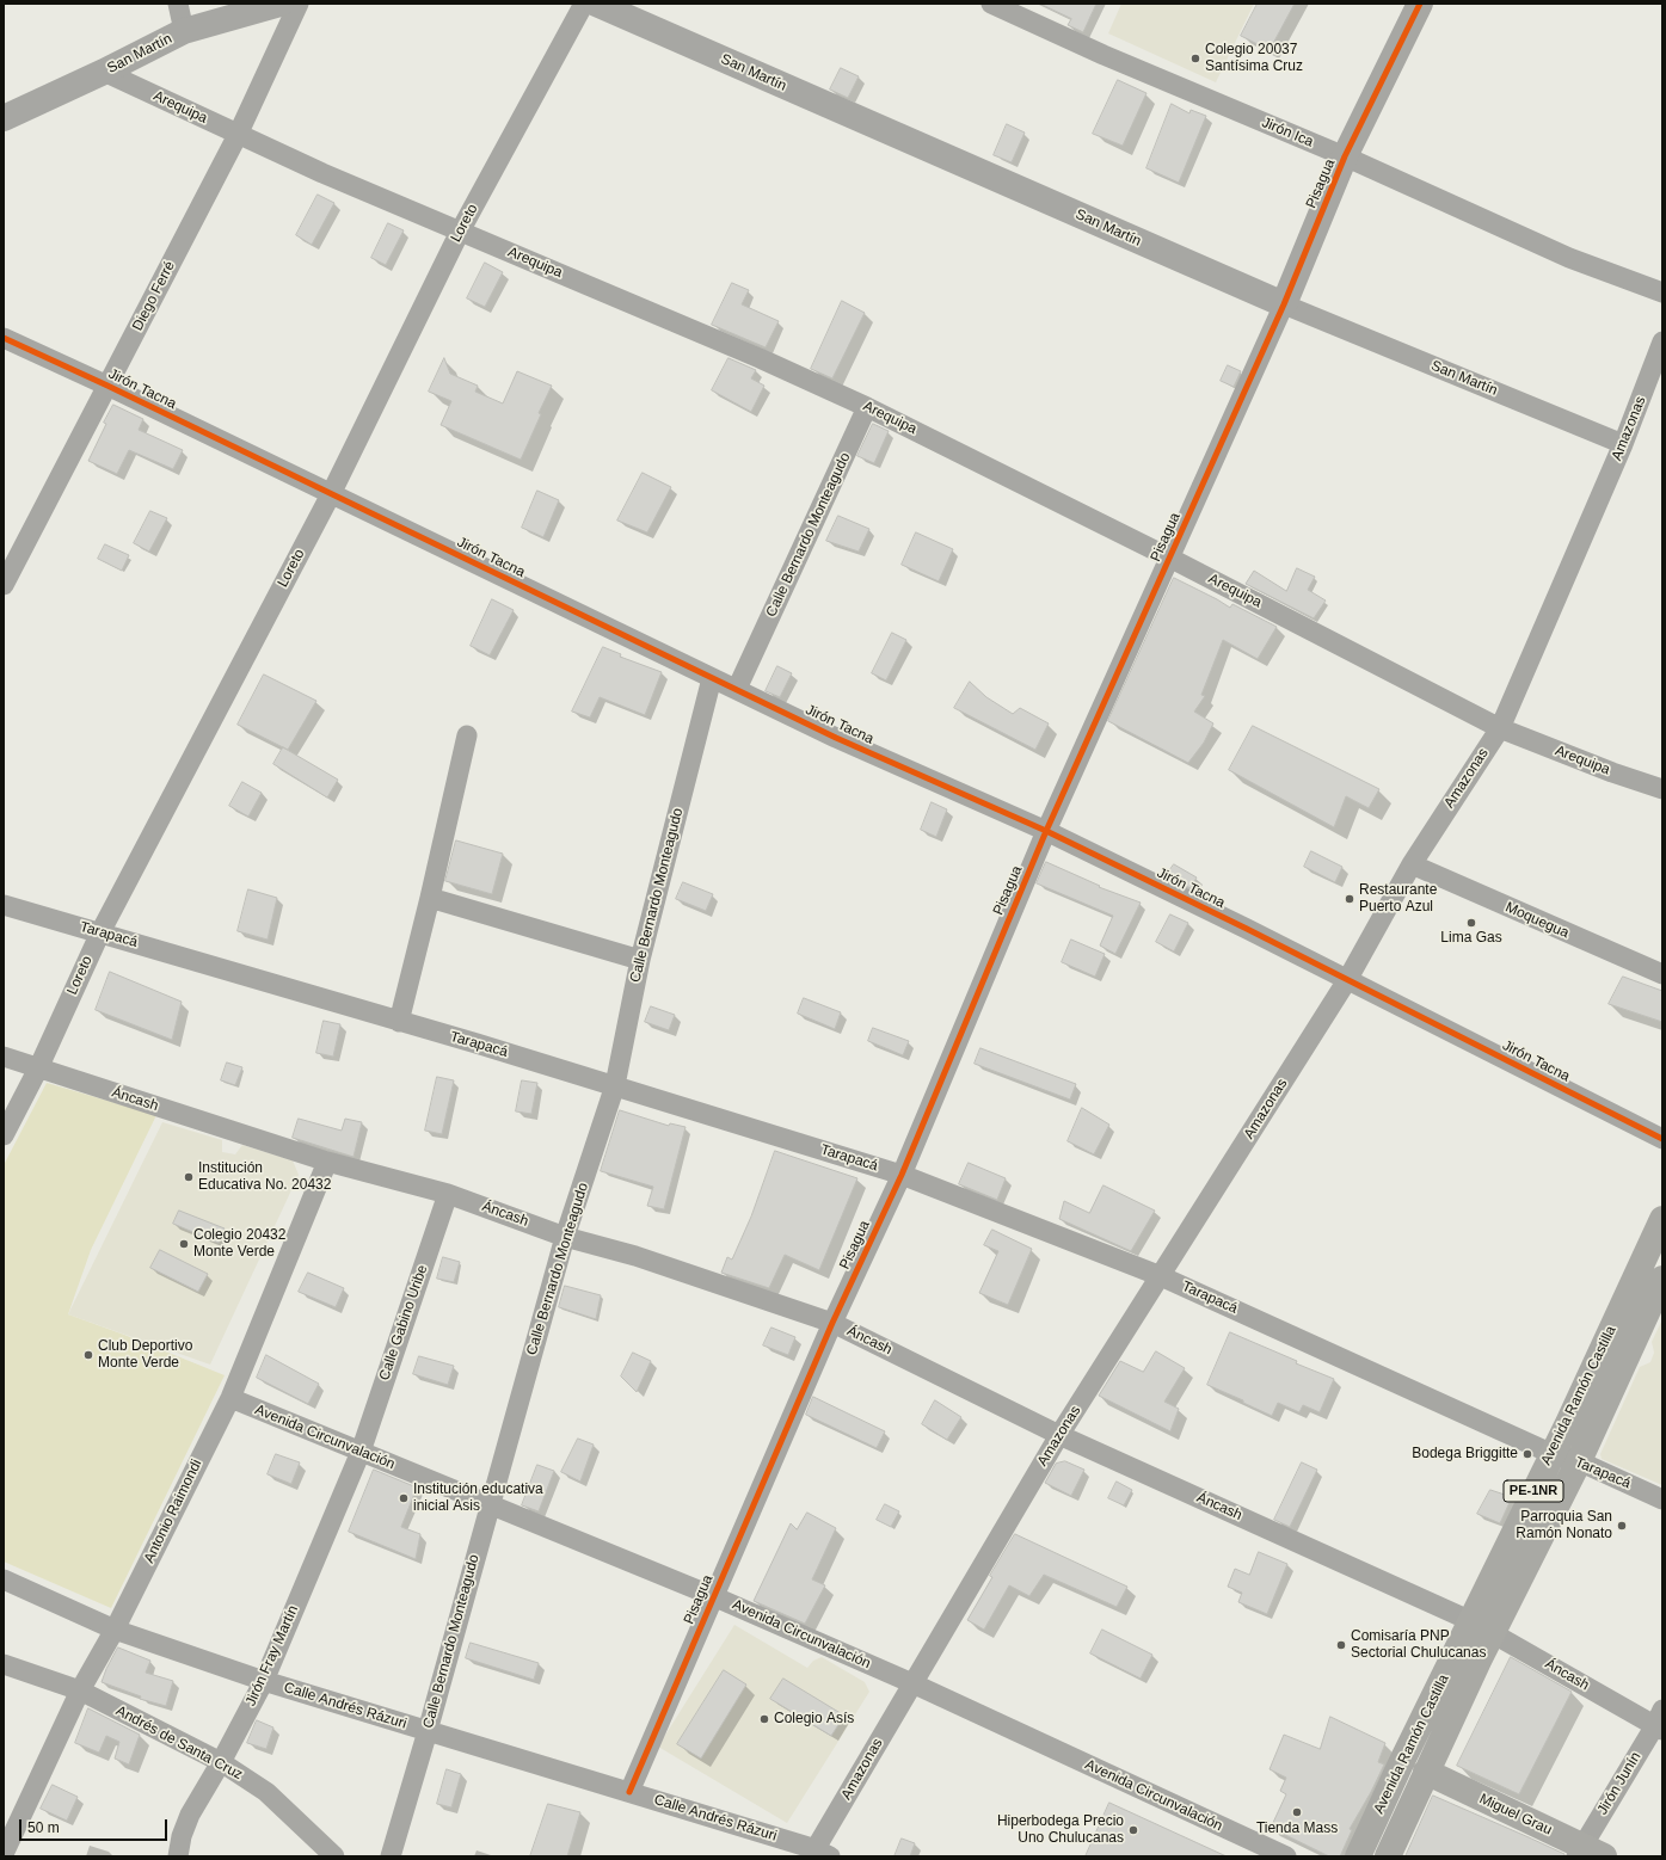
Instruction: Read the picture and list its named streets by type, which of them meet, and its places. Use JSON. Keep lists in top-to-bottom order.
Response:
{
  "streets": {
    "main road": ["Avenida Ramón Castilla", "PE-1NR", "Miguel Grau"],
    "street": [
      "San Martín",
      "Arequipa",
      "Jirón Ica",
      "Pisagua",
      "Loreto",
      "Diego Ferré",
      "Jirón Tacna",
      "Amazonas",
      "Calle Bernardo Monteagudo",
      "Moquegua",
      "Tarapacá",
      "Áncash",
      "Calle Gabino Uribe",
      "Avenida Circunvalación",
      "Antonio Raimondi",
      "Jirón Fray Martín",
      "Calle Andrés Rázuri",
      "Andrés de Santa Cruz",
      "Jirón Junín"
    ]
  },
  "crossings": [
    ["San Martín", "Arequipa"],
    ["San Martín", "Pisagua"],
    ["San Martín", "Amazonas"],
    ["Arequipa", "Pisagua"],
    ["Arequipa", "Loreto"],
    ["Arequipa", "Diego Ferré"],
    ["Arequipa", "Amazonas"],
    ["Arequipa", "Calle Bernardo Monteagudo"],
    ["Jirón Ica", "Pisagua"],
    ["Pisagua", "Jirón Tacna"],
    ["Pisagua", "Tarapacá"],
    ["Pisagua", "Áncash"],
    ["Pisagua", "Avenida Circunvalación"],
    ["Pisagua", "Calle Andrés Rázuri"],
    ["Loreto", "Jirón Tacna"],
    ["Loreto", "Tarapacá"],
    ["Loreto", "Áncash"],
    ["Diego Ferré", "Jirón Tacna"],
    ["Jirón Tacna", "Amazonas"],
    ["Jirón Tacna", "Calle Bernardo Monteagudo"],
    ["Amazonas", "Moquegua"],
    ["Amazonas", "Tarapacá"],
    ["Amazonas", "Áncash"],
    ["Amazonas", "Avenida Circunvalación"],
    ["Amazonas", "Calle Andrés Rázuri"],
    ["Calle Bernardo Monteagudo", "Tarapacá"],
    ["Calle Bernardo Monteagudo", "Áncash"],
    ["Calle Bernardo Monteagudo", "Avenida Circunvalación"],
    ["Calle Bernardo Monteagudo", "Calle Andrés Rázuri"],
    ["Tarapacá", "Avenida Ramón Castilla"],
    ["Áncash", "Calle Gabino Uribe"],
    ["Áncash", "Avenida Ramón Castilla"],
    ["Áncash", "Antonio Raimondi"],
    ["Áncash", "Jirón Junín"],
    ["Calle Gabino Uribe", "Avenida Circunvalación"],
    ["Calle Gabino Uribe", "Jirón Fray Martín"],
    ["Avenida Ramón Castilla", "Miguel Grau"],
    ["Avenida Circunvalación", "Antonio Raimondi"],
    ["Avenida Circunvalación", "Jirón Fray Martín"],
    ["Antonio Raimondi", "Calle Andrés Rázuri"],
    ["Antonio Raimondi", "Andrés de Santa Cruz"],
    ["Jirón Fray Martín", "Calle Andrés Rázuri"],
    ["Jirón Fray Martín", "Andrés de Santa Cruz"],
    ["Jirón Junín", "Miguel Grau"]
  ],
  "places": [
    "Colegio 20037 Santísima Cruz",
    "Restaurante Puerto Azul",
    "Lima Gas",
    "Institución Educativa No. 20432",
    "Colegio 20432 Monte Verde",
    "Club Deportivo Monte Verde",
    "Bodega Briggitte",
    "Institución educativa inicial Asis",
    "Parroquia San Ramón Nonato",
    "Comisaría PNP Sectorial Chulucanas",
    "Colegio Asís",
    "Tienda Mass",
    "Hiperbodega Precio Uno Chulucanas"
  ],
  "scale_bar": "50 m"
}
